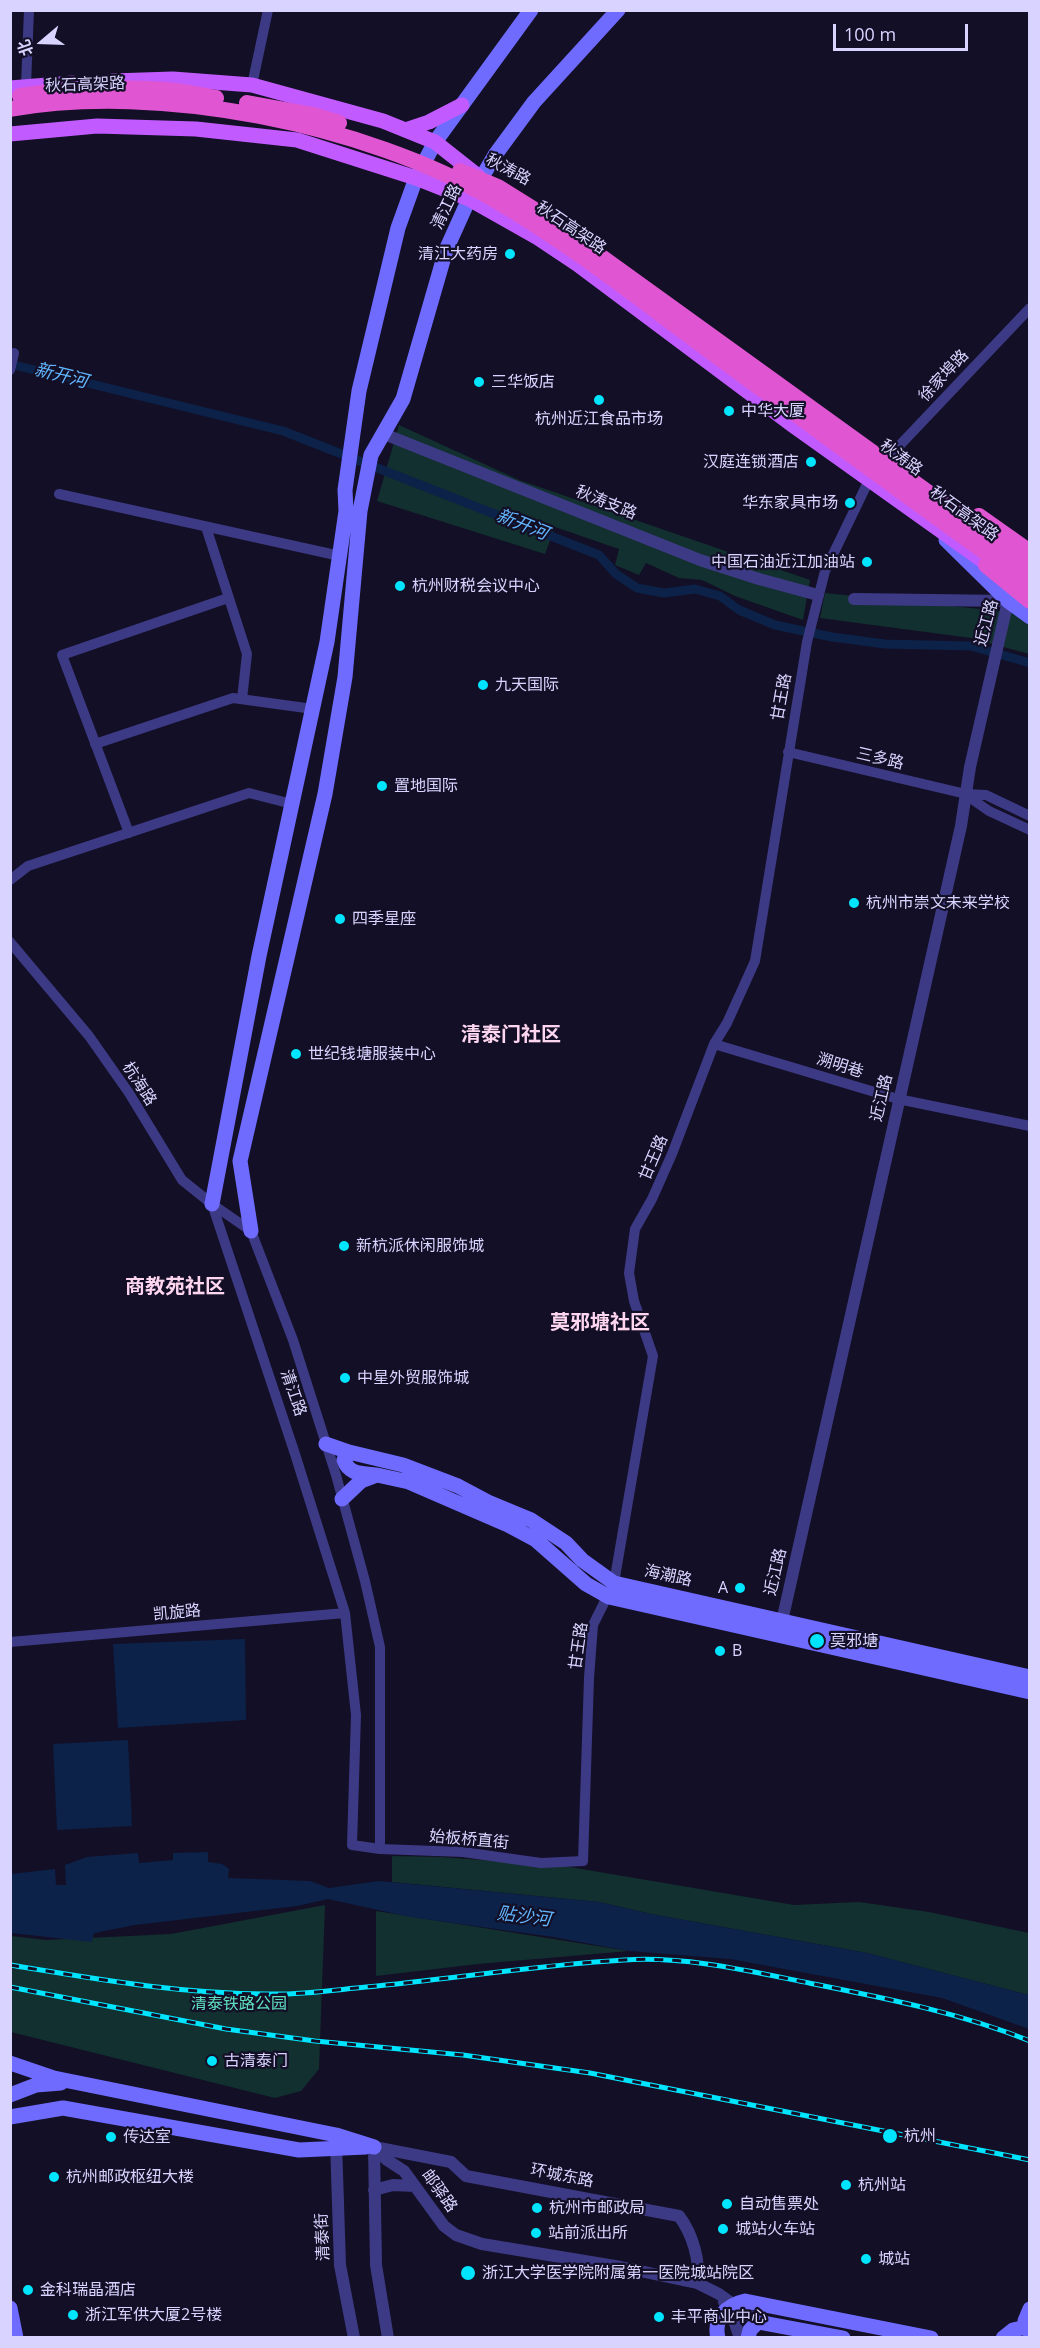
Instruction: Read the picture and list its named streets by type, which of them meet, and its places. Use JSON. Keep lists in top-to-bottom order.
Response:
{
  "streets": {
    "highway": ["秋石高架路"],
    "main road": [
      "秋涛路",
      "清江路",
      "海潮路",
      "环城东路"
    ],
    "street": [
      "徐家埠路",
      "秋涛支路",
      "近江路",
      "甘王路",
      "三多路",
      "溯明巷",
      "杭海路",
      "凯旋路",
      "始板桥直街",
      "邮驿路",
      "清泰街"
    ]
  },
  "crossings": [
    ["秋石高架路", "秋涛路"],
    ["秋石高架路", "近江路"],
    ["秋涛路", "清江路"],
    ["秋涛路", "徐家埠路"],
    ["秋涛路", "近江路"],
    ["清江路", "秋涛支路"],
    ["清江路", "杭海路"],
    ["清江路", "海潮路"],
    ["清江路", "凯旋路"],
    ["清江路", "始板桥直街"],
    ["秋涛支路", "甘王路"],
    ["近江路", "三多路"],
    ["近江路", "溯明巷"],
    ["近江路", "海潮路"],
    ["甘王路", "三多路"],
    ["甘王路", "溯明巷"],
    ["甘王路", "海潮路"],
    ["甘王路", "始板桥直街"],
    ["环城东路", "邮驿路"],
    ["环城东路", "清泰街"]
  ],
  "districts": ["清泰门社区", "商教苑社区", "莫邪塘社区"],
  "water": ["新开河", "贴沙河"],
  "parks": ["清泰铁路公园"],
  "places": [
    "清江大药房",
    "三华饭店",
    "杭州近江食品市场",
    "中华大厦",
    "汉庭连锁酒店",
    "华东家具市场",
    "中国石油近江加油站",
    "杭州财税会议中心",
    "九天国际",
    "置地国际",
    "杭州市崇文未来学校",
    "四季星座",
    "世纪钱塘服装中心",
    "新杭派休闲服饰城",
    "中星外贸服饰城",
    "A",
    "莫邪塘",
    "B",
    "古清泰门",
    "杭州",
    "传达室",
    "杭州邮政枢纽大楼",
    "杭州站",
    "自动售票处",
    "杭州市邮政局",
    "城站火车站",
    "站前派出所",
    "城站",
    "浙江大学医学院附属第一医院城站院区",
    "金科瑞晶酒店",
    "浙江军供大厦2号楼",
    "丰平商业中心"
  ],
  "scale_bar": "100 m",
  "north": "left"
}
